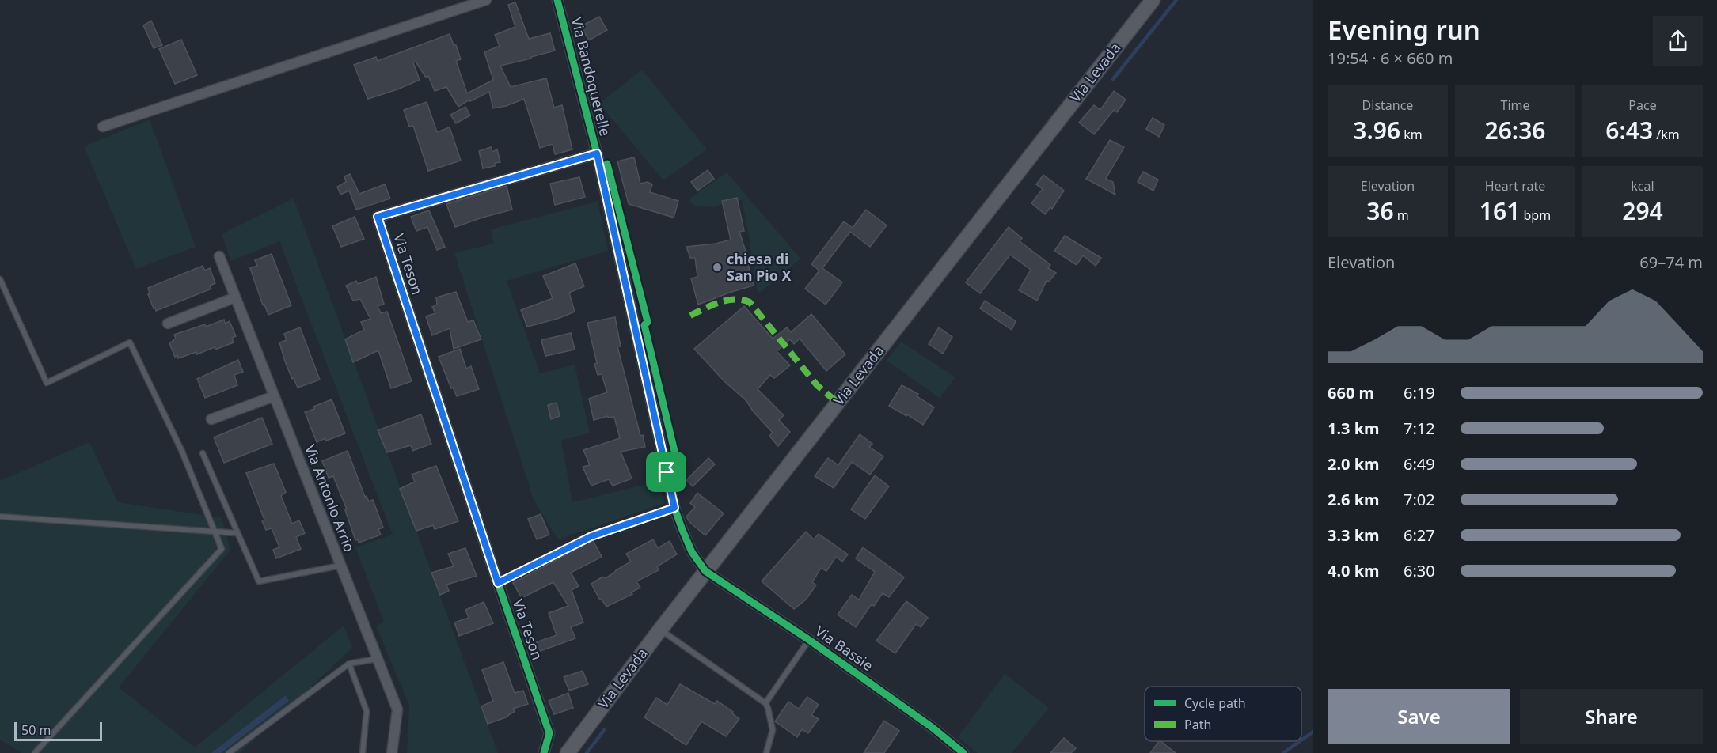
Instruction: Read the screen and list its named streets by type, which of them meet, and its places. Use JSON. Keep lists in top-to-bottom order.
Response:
{
  "streets": {
    "main road": ["Via Levada"],
    "street": [
      "Via Bandoquerelle",
      "Via Teson",
      "Via Antonio Arrio",
      "Via Bassie"
    ]
  },
  "crossings": [
    ["Via Levada", "Via Bandoquerelle"],
    ["Via Levada", "Via Bassie"],
    ["Via Bandoquerelle", "Via Teson"],
    ["Via Bandoquerelle", "Via Bassie"]
  ],
  "places": ["chiesa di San Pio X"],
  "legend": ["Cycle path", "Path"],
  "scale_bar": "50 m",
  "page": {
    "heading": ["Evening run", "19:54 · 6 × 660 m"],
    "stats": [
      ["Distance", "3.96 km"],
      ["Time", "26:36"],
      ["Pace", "6:43 /km"],
      ["Elevation", "36 m"],
      ["Heart rate", "161 bpm"],
      ["kcal", "294"]
    ],
    "chart": ["Elevation", "69–74 m"],
    "list": [
      {
        "name": "660 m",
        "note": "6:19"
      },
      {
        "name": "1.3 km",
        "note": "7:12"
      },
      {
        "name": "2.0 km",
        "note": "6:49"
      },
      {
        "name": "2.6 km",
        "note": "7:02"
      },
      {
        "name": "3.3 km",
        "note": "6:27"
      },
      {
        "name": "4.0 km",
        "note": "6:30"
      }
    ],
    "buttons": ["Save", "Share"],
    "scale": "50 m"
  }
}
